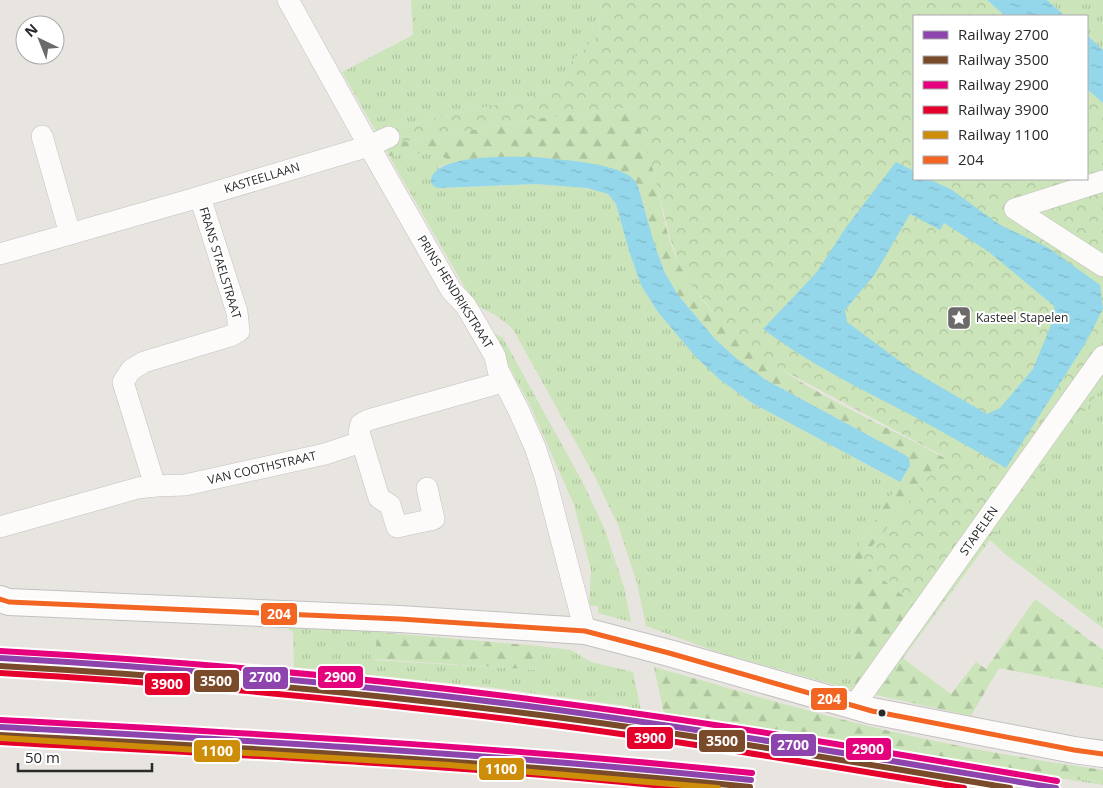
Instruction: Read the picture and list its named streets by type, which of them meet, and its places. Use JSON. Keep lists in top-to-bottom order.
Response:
{
  "streets": {
    "street": [
      "KASTEELLAAN",
      "FRANS STAELSTRAAT",
      "PRINS HENDRIKSTRAAT",
      "VAN COOTHSTRAAT",
      "STAPELEN"
    ]
  },
  "crossings": [
    ["KASTEELLAAN", "FRANS STAELSTRAAT"],
    ["KASTEELLAAN", "PRINS HENDRIKSTRAAT"],
    ["FRANS STAELSTRAAT", "VAN COOTHSTRAAT"]
  ],
  "places": {
    "place": ["Kasteel Stapelen"]
  },
  "lines": [
    "transit line 204",
    "rail line 2900",
    "rail line 2700",
    "rail line 3500",
    "rail line 3900",
    "rail line 1100"
  ],
  "legend": [
    "Railway 2700",
    "Railway 3500",
    "Railway 2900",
    "Railway 3900",
    "Railway 1100",
    "204"
  ],
  "scale_bar": "50 m",
  "north": "top left"
}
